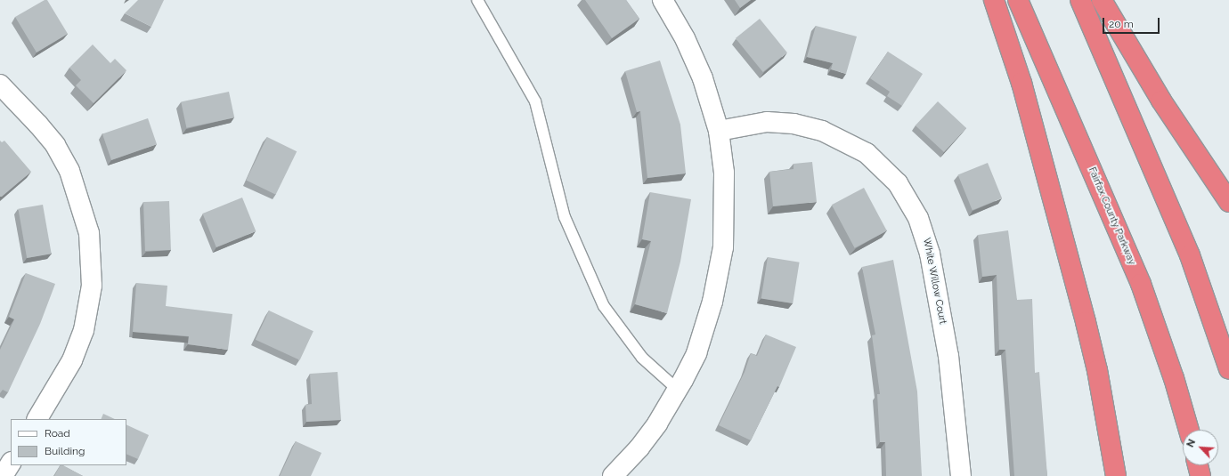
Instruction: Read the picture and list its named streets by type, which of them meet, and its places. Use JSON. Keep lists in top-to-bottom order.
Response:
{
  "streets": {
    "highway": ["Fairfax County Parkway"],
    "street": ["White Willow Court"]
  },
  "legend": ["Road", "Building"],
  "scale_bar": "20 m",
  "north": "top left"
}
